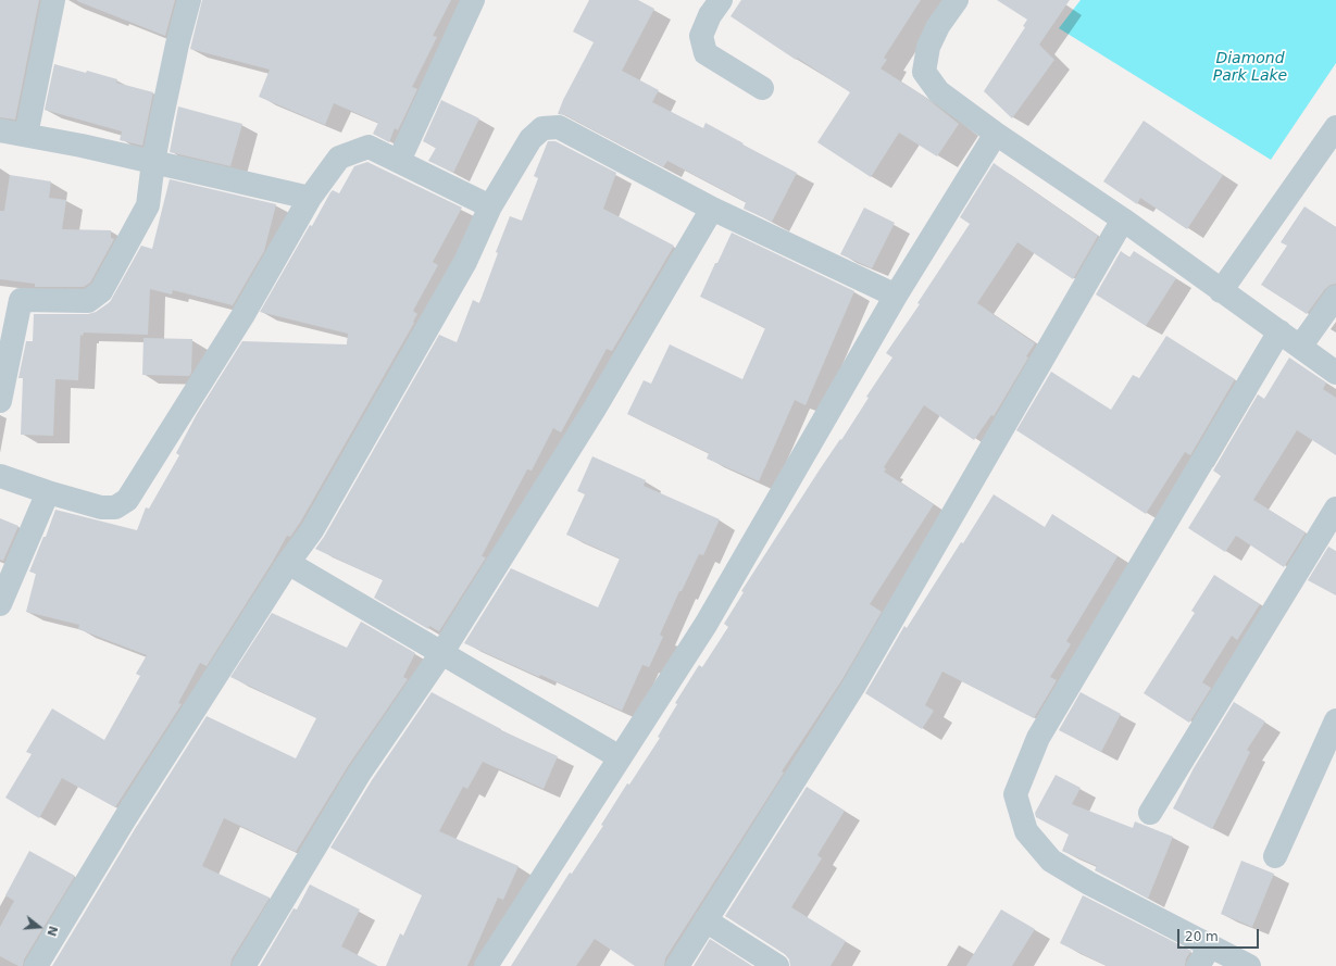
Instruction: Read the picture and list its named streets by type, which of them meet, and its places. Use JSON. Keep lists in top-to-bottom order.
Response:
{
  "water": ["Diamond Park Lake"],
  "scale_bar": "20 m",
  "north": "right"
}
